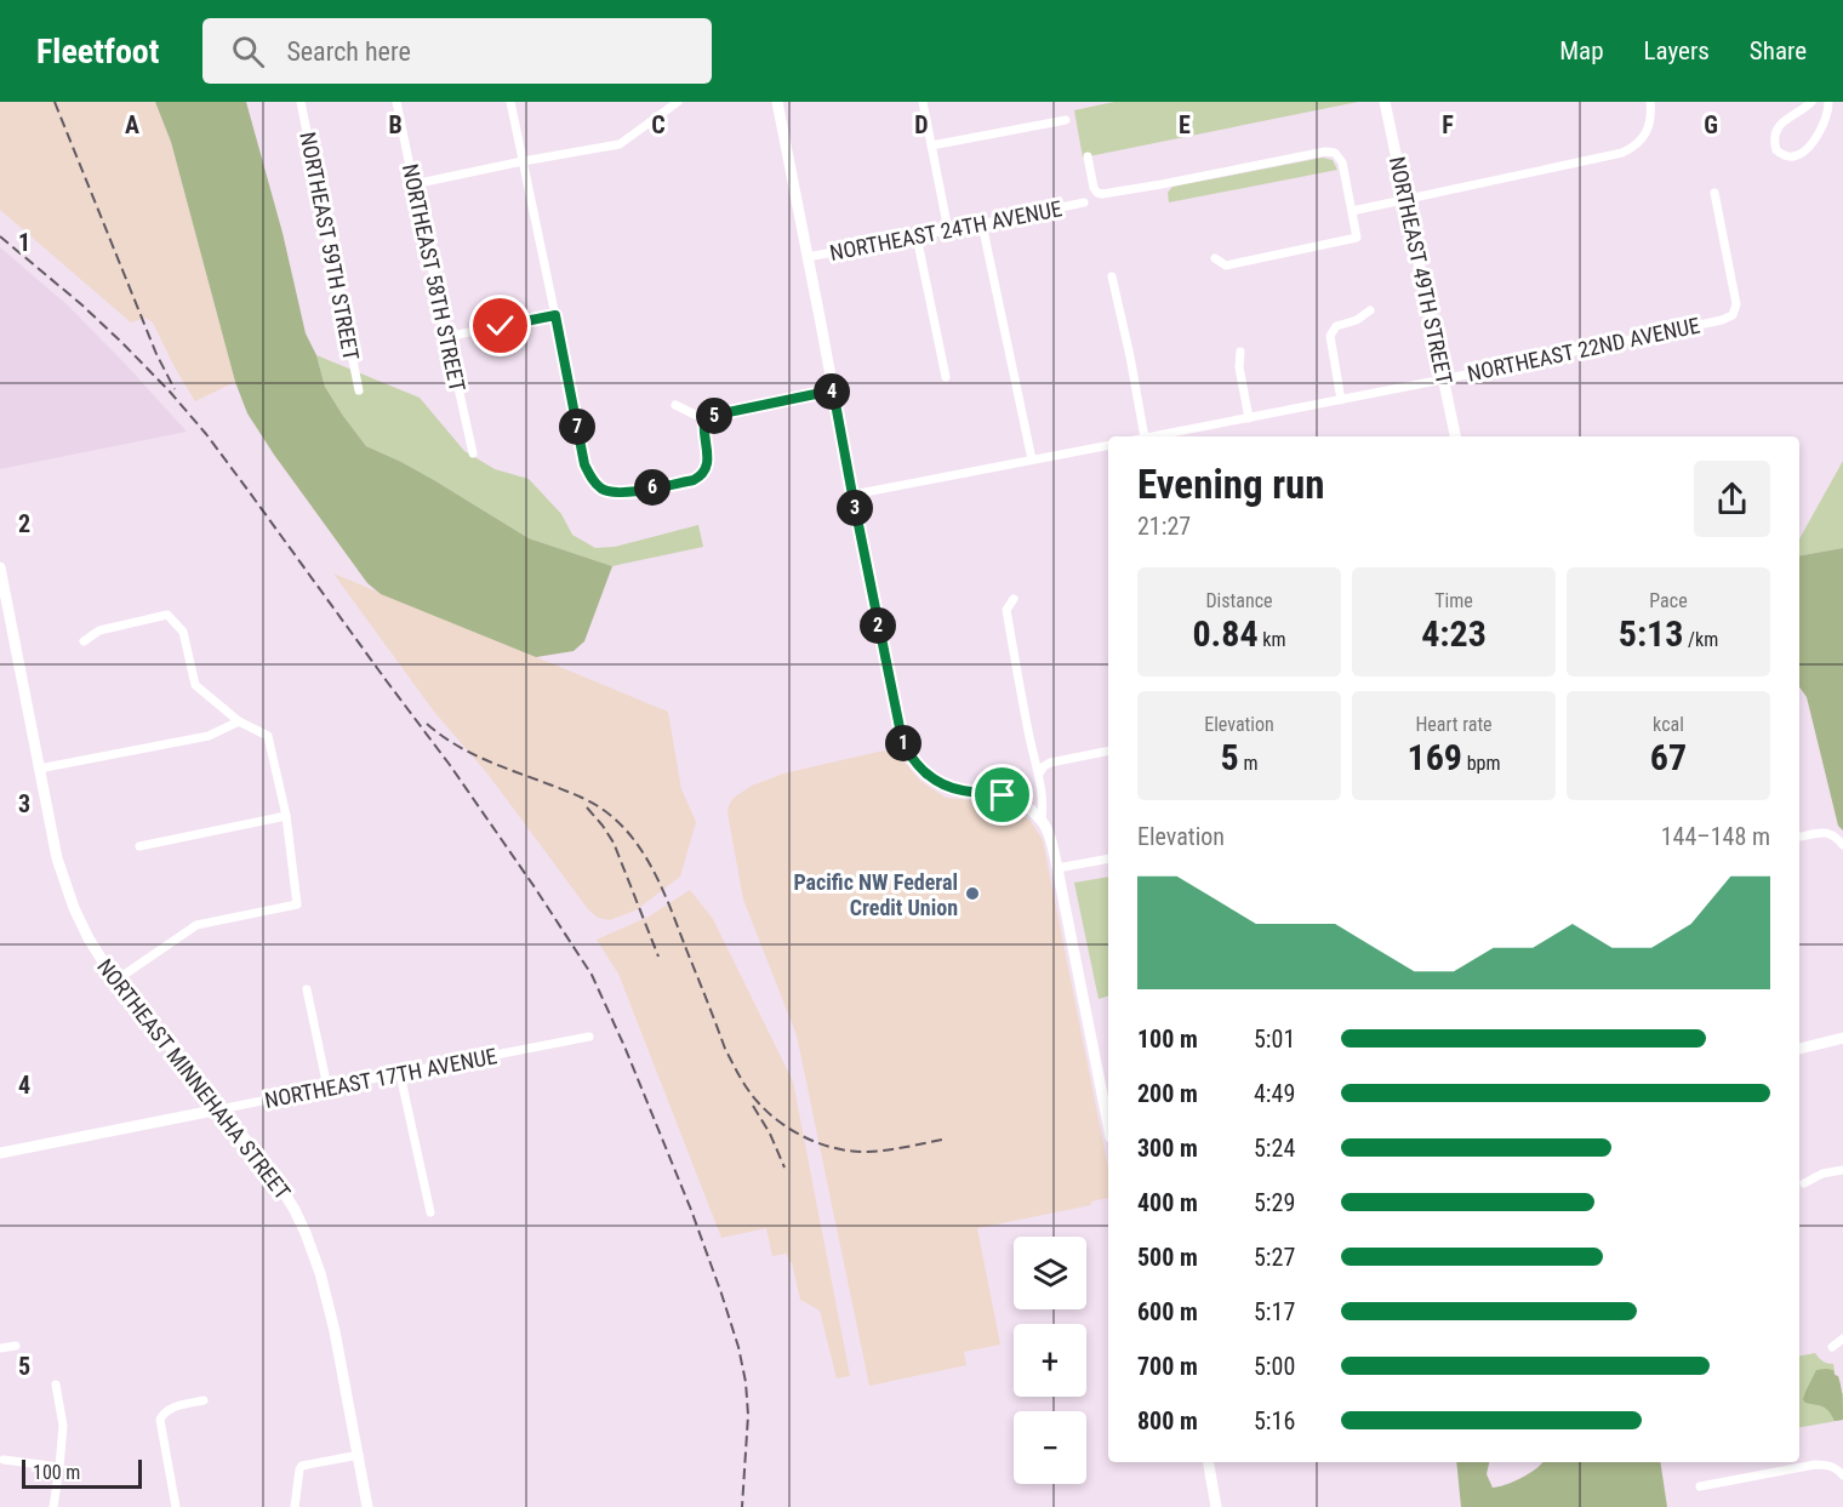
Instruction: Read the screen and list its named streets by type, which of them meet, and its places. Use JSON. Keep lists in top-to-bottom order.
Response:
{
  "streets": {
    "street": [
      "NORTHEAST 24TH AVENUE",
      "NORTHEAST 59TH STREET",
      "NORTHEAST 49TH STREET",
      "NORTHEAST 58TH STREET",
      "NORTHEAST 22ND AVENUE",
      "NORTHEAST 17TH AVENUE",
      "NORTHEAST MINNEHAHA STREET"
    ]
  },
  "crossings": [
    ["NORTHEAST 49TH STREET", "NORTHEAST 22ND AVENUE"],
    ["NORTHEAST 17TH AVENUE", "NORTHEAST MINNEHAHA STREET"]
  ],
  "places": ["Pacific NW Federal Credit Union"],
  "scale_bar": "100 m",
  "page": {
    "header": "Fleetfoot",
    "search": "Search here",
    "nav": ["Map", "Layers", "Share"],
    "pins": [
      "4",
      "5",
      "7",
      "6",
      "3",
      "2",
      "1"
    ],
    "heading": ["Evening run", "21:27"],
    "stats": [
      ["Distance", "0.84 km"],
      ["Time", "4:23"],
      ["Pace", "5:13 /km"],
      ["Elevation", "5 m"],
      ["Heart rate", "169 bpm"],
      ["kcal", "67"]
    ],
    "chart": ["Elevation", "144–148 m"],
    "list": [
      {
        "name": "100 m",
        "note": "5:01"
      },
      {
        "name": "200 m",
        "note": "4:49"
      },
      {
        "name": "300 m",
        "note": "5:24"
      },
      {
        "name": "400 m",
        "note": "5:29"
      },
      {
        "name": "500 m",
        "note": "5:27"
      },
      {
        "name": "600 m",
        "note": "5:17"
      },
      {
        "name": "700 m",
        "note": "5:00"
      },
      {
        "name": "800 m",
        "note": "5:16"
      }
    ],
    "map_buttons": ["+", "−"],
    "scale": "100 m"
  },
  "grid": {
    "columns": [
      "A",
      "B",
      "C",
      "D",
      "E",
      "F",
      "G"
    ],
    "rows": [
      "1",
      "2",
      "3",
      "4",
      "5"
    ]
  }
}
